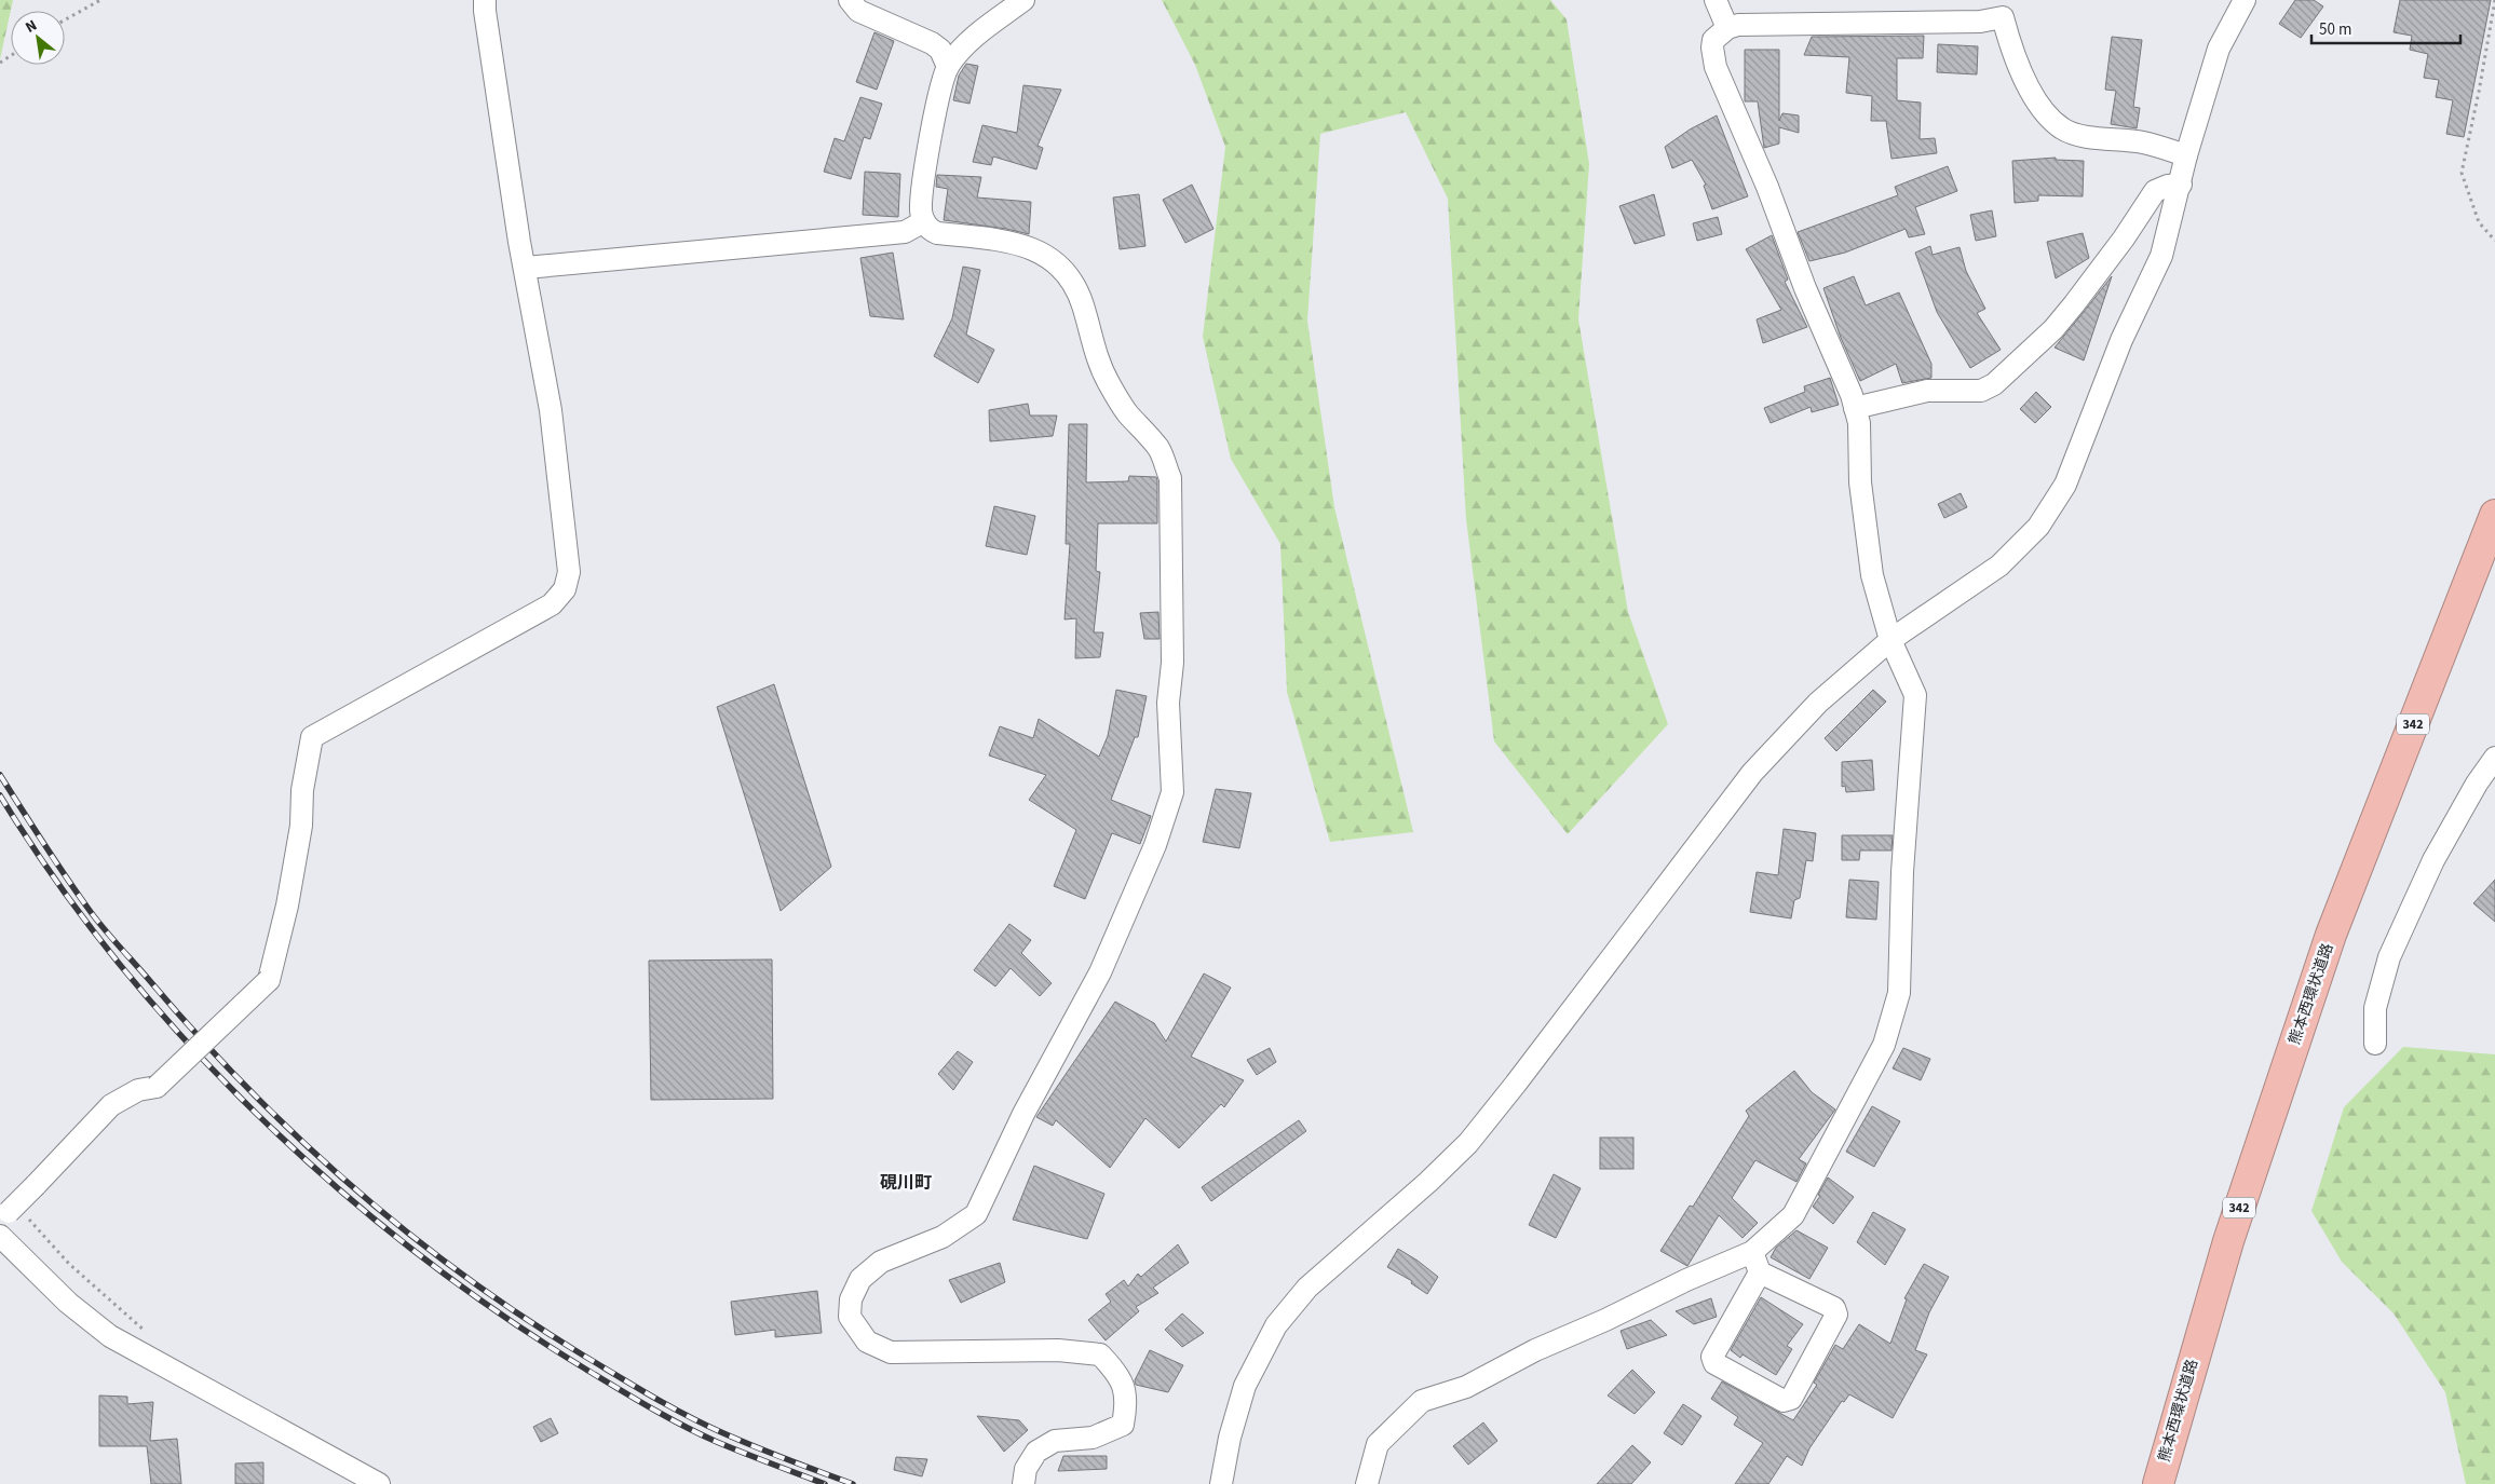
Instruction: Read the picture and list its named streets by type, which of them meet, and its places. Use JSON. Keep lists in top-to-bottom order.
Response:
{
  "streets": {
    "highway": ["342", "熊本西環状道路"]
  },
  "districts": ["硯川町"],
  "scale_bar": "50 m",
  "north": "top left"
}
